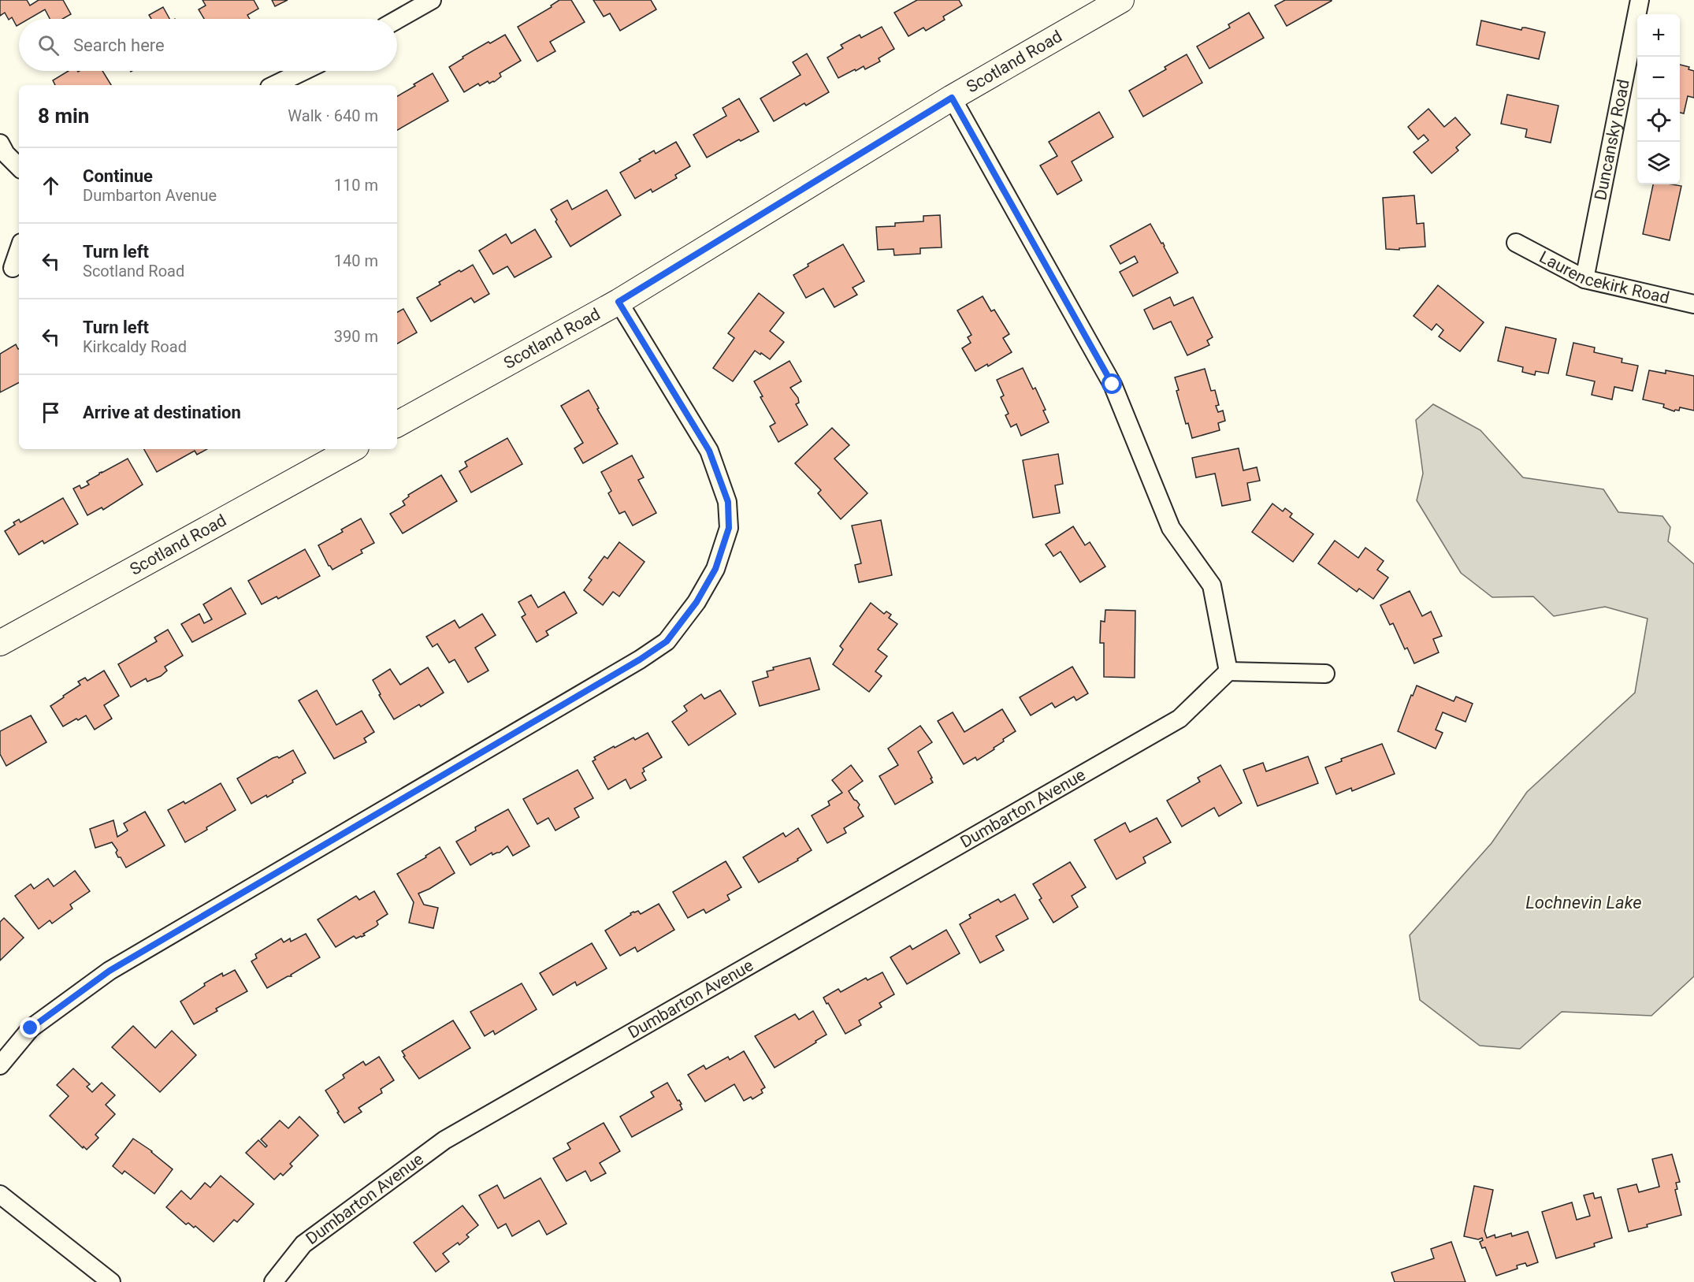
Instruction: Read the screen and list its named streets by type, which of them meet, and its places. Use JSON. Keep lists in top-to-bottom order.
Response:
{
  "streets": {
    "street": [
      "Scotland Road",
      "Duncansky Road",
      "Laurencekirk Road",
      "Dumbarton Avenue"
    ]
  },
  "crossings": [
    ["Duncansky Road", "Laurencekirk Road"]
  ],
  "water": ["Lochnevin Lake"],
  "page": {
    "map_buttons": ["+", "−"],
    "search": "Search here",
    "heading": ["8 min", "Walk · 640 m"],
    "list": [
      ["Continue", "Dumbarton Avenue", "110 m"],
      ["Turn left", "Scotland Road", "140 m"],
      ["Turn left", "Kirkcaldy Road", "390 m"],
      "Arrive at destination"
    ]
  }
}
